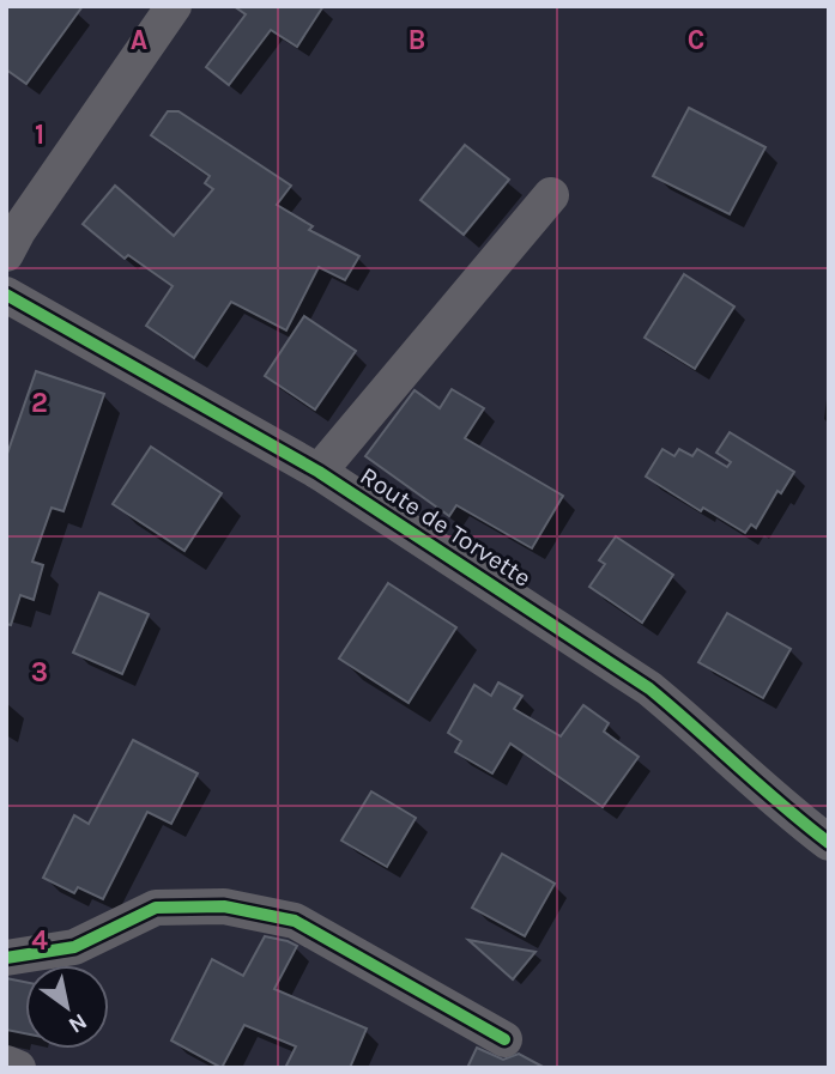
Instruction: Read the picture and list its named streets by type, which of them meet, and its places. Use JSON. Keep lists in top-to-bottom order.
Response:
{
  "streets": {
    "street": ["Route de Torvette"]
  },
  "north": "bottom right",
  "grid": {
    "columns": ["A", "B", "C"],
    "rows": [
      "1",
      "2",
      "3",
      "4"
    ]
  }
}
